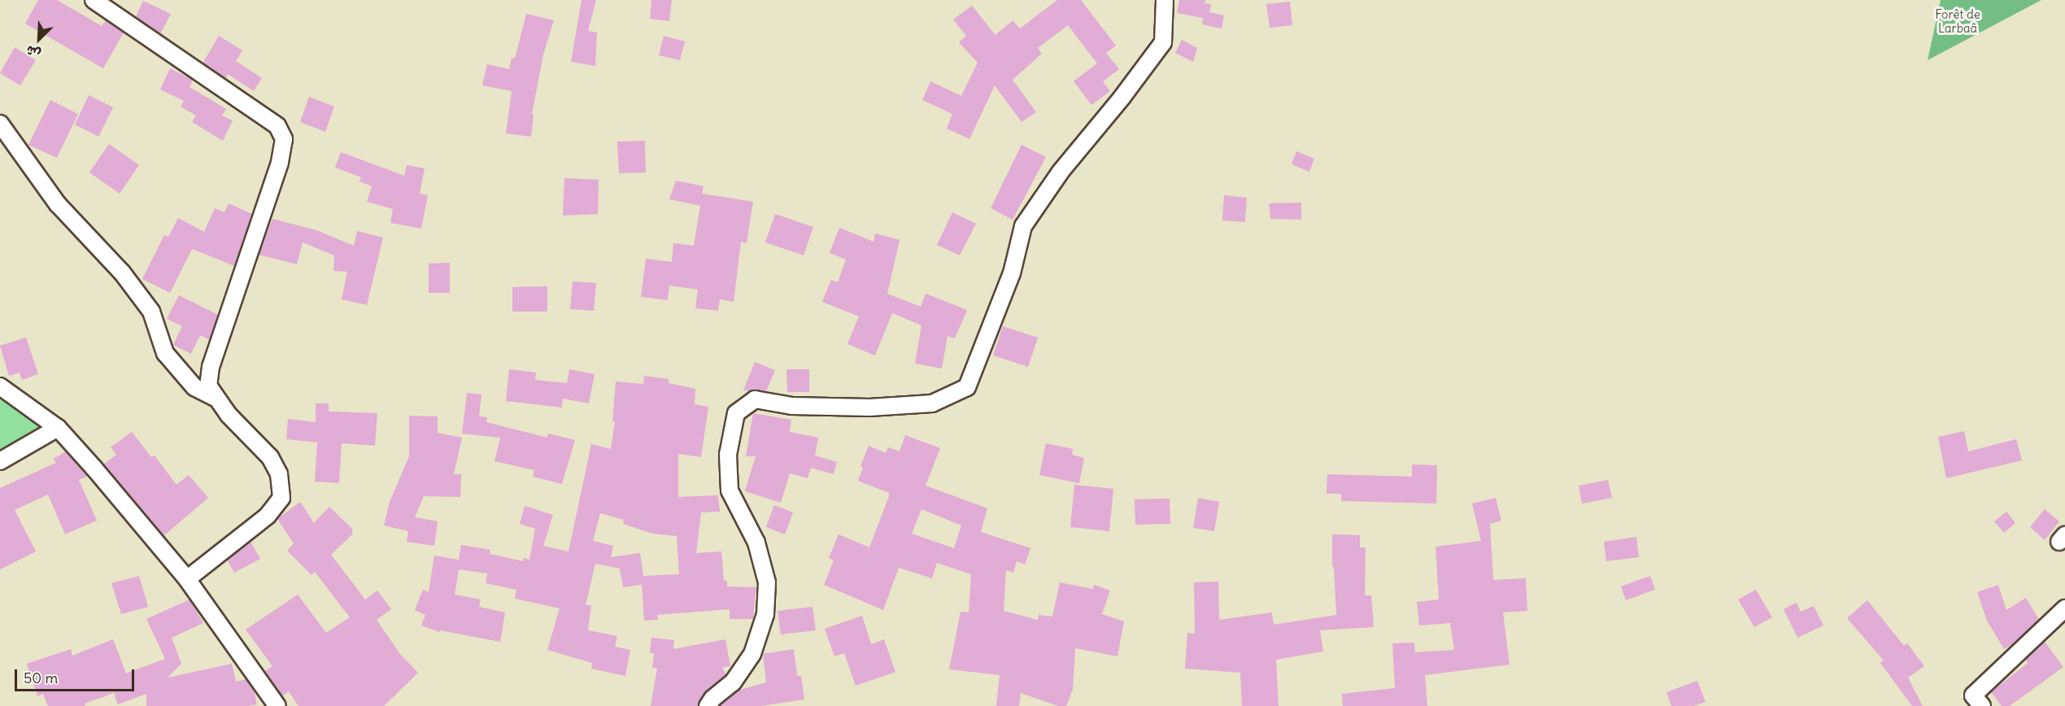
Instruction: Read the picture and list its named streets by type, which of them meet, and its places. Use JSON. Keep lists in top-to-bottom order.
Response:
{
  "parks": ["Forêt de Larbaâ"],
  "scale_bar": "50 m",
  "north": "bottom left"
}
